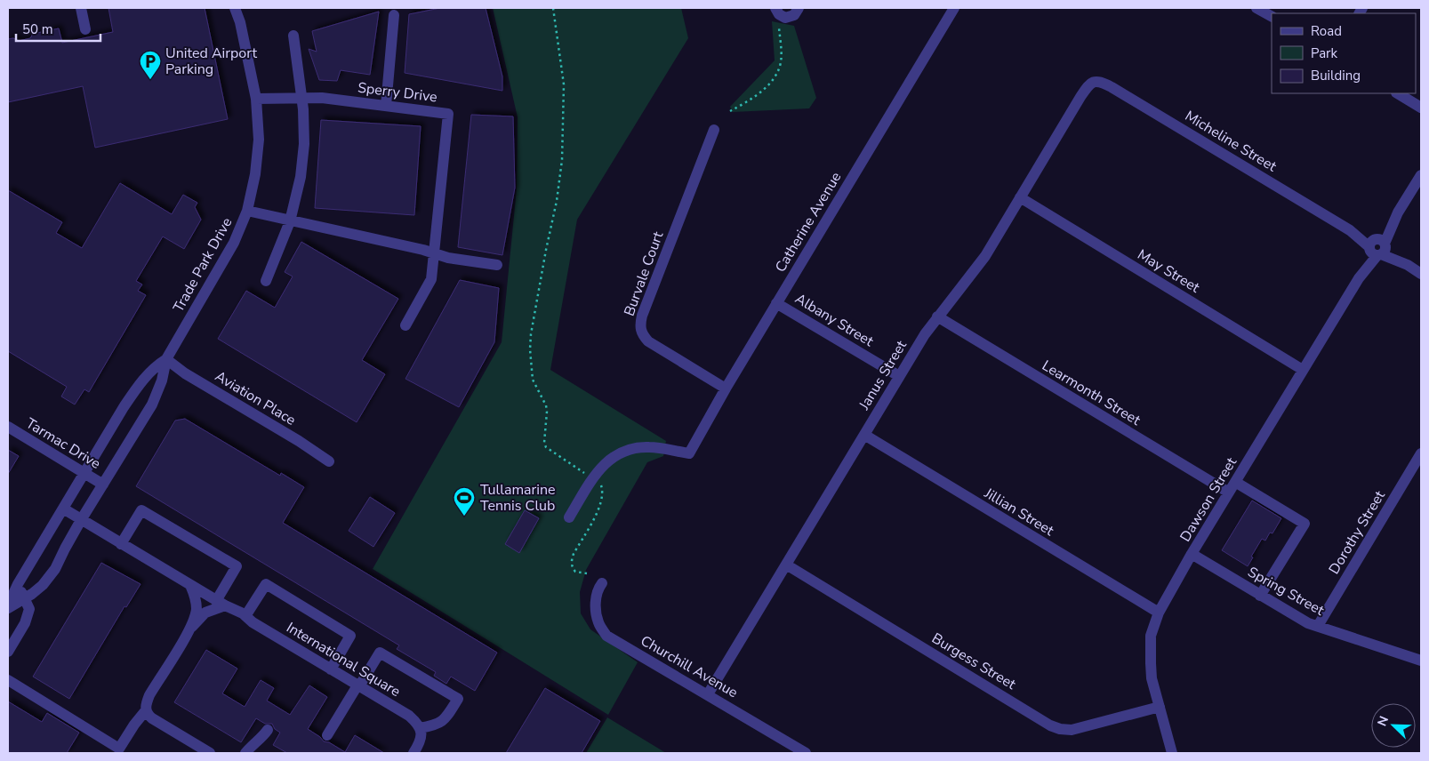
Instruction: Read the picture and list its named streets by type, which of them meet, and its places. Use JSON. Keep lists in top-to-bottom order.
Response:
{
  "streets": {
    "street": [
      "Sperry Drive",
      "Micheline Street",
      "Catherine Avenue",
      "Trade Park Drive",
      "May Street",
      "Burvale Court",
      "Albany Street",
      "Janus Street",
      "Learmonth Street",
      "Aviation Place",
      "Tarmac Drive",
      "Dawson Street",
      "Jillian Street",
      "Dorothy Street",
      "Spring Street",
      "International Square",
      "Burgess Street",
      "Churchill Avenue"
    ]
  },
  "crossings": [
    ["Sperry Drive", "Trade Park Drive"],
    ["Micheline Street", "Janus Street"],
    ["Micheline Street", "Dawson Street"],
    ["Catherine Avenue", "Burvale Court"],
    ["Catherine Avenue", "Albany Street"],
    ["Trade Park Drive", "Aviation Place"],
    ["Trade Park Drive", "Tarmac Drive"],
    ["Trade Park Drive", "International Square"],
    ["May Street", "Janus Street"],
    ["May Street", "Dawson Street"],
    ["Albany Street", "Janus Street"],
    ["Janus Street", "Learmonth Street"],
    ["Janus Street", "Jillian Street"],
    ["Janus Street", "Burgess Street"],
    ["Janus Street", "Churchill Avenue"],
    ["Learmonth Street", "Dawson Street"],
    ["Dawson Street", "Jillian Street"],
    ["Dawson Street", "Spring Street"],
    ["Dawson Street", "Burgess Street"],
    ["Dorothy Street", "Spring Street"]
  ],
  "places": {
    "parking": ["United Airport Parking"],
    "sports": ["Tullamarine Tennis Club"]
  },
  "legend": ["Road", "Park", "Building"],
  "scale_bar": "50 m",
  "north": "top left"
}
